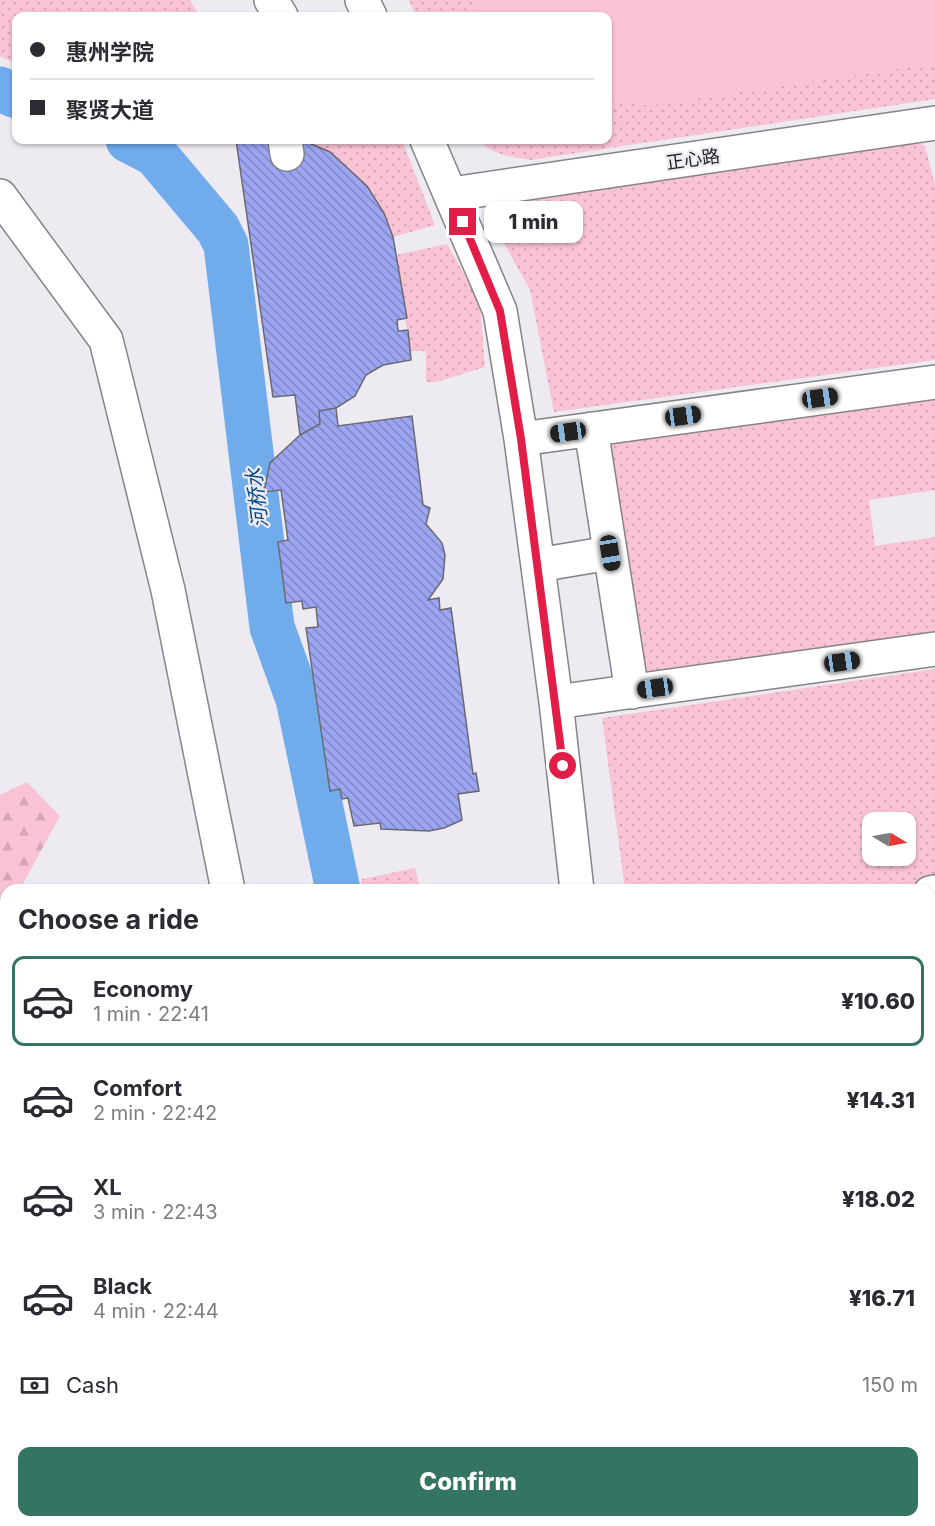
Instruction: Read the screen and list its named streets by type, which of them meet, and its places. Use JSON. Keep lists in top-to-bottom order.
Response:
{
  "streets": {
    "street": ["正心路"]
  },
  "water": ["河桥水"],
  "north": "right",
  "page": {
    "banner": ["惠州学院", "聚贤大道"],
    "bubble": "1 min",
    "heading": "Choose a ride",
    "list": [
      {
        "name": "Economy",
        "note": "1 min · 22:41",
        "value": "¥10.60"
      },
      {
        "name": "Comfort",
        "note": "2 min · 22:42",
        "value": "¥14.31"
      },
      {
        "name": "XL",
        "note": "3 min · 22:43",
        "value": "¥18.02"
      },
      {
        "name": "Black",
        "note": "4 min · 22:44",
        "value": "¥16.71"
      }
    ],
    "pay": ["Cash", "150 m"],
    "buttons": "Confirm"
  }
}
